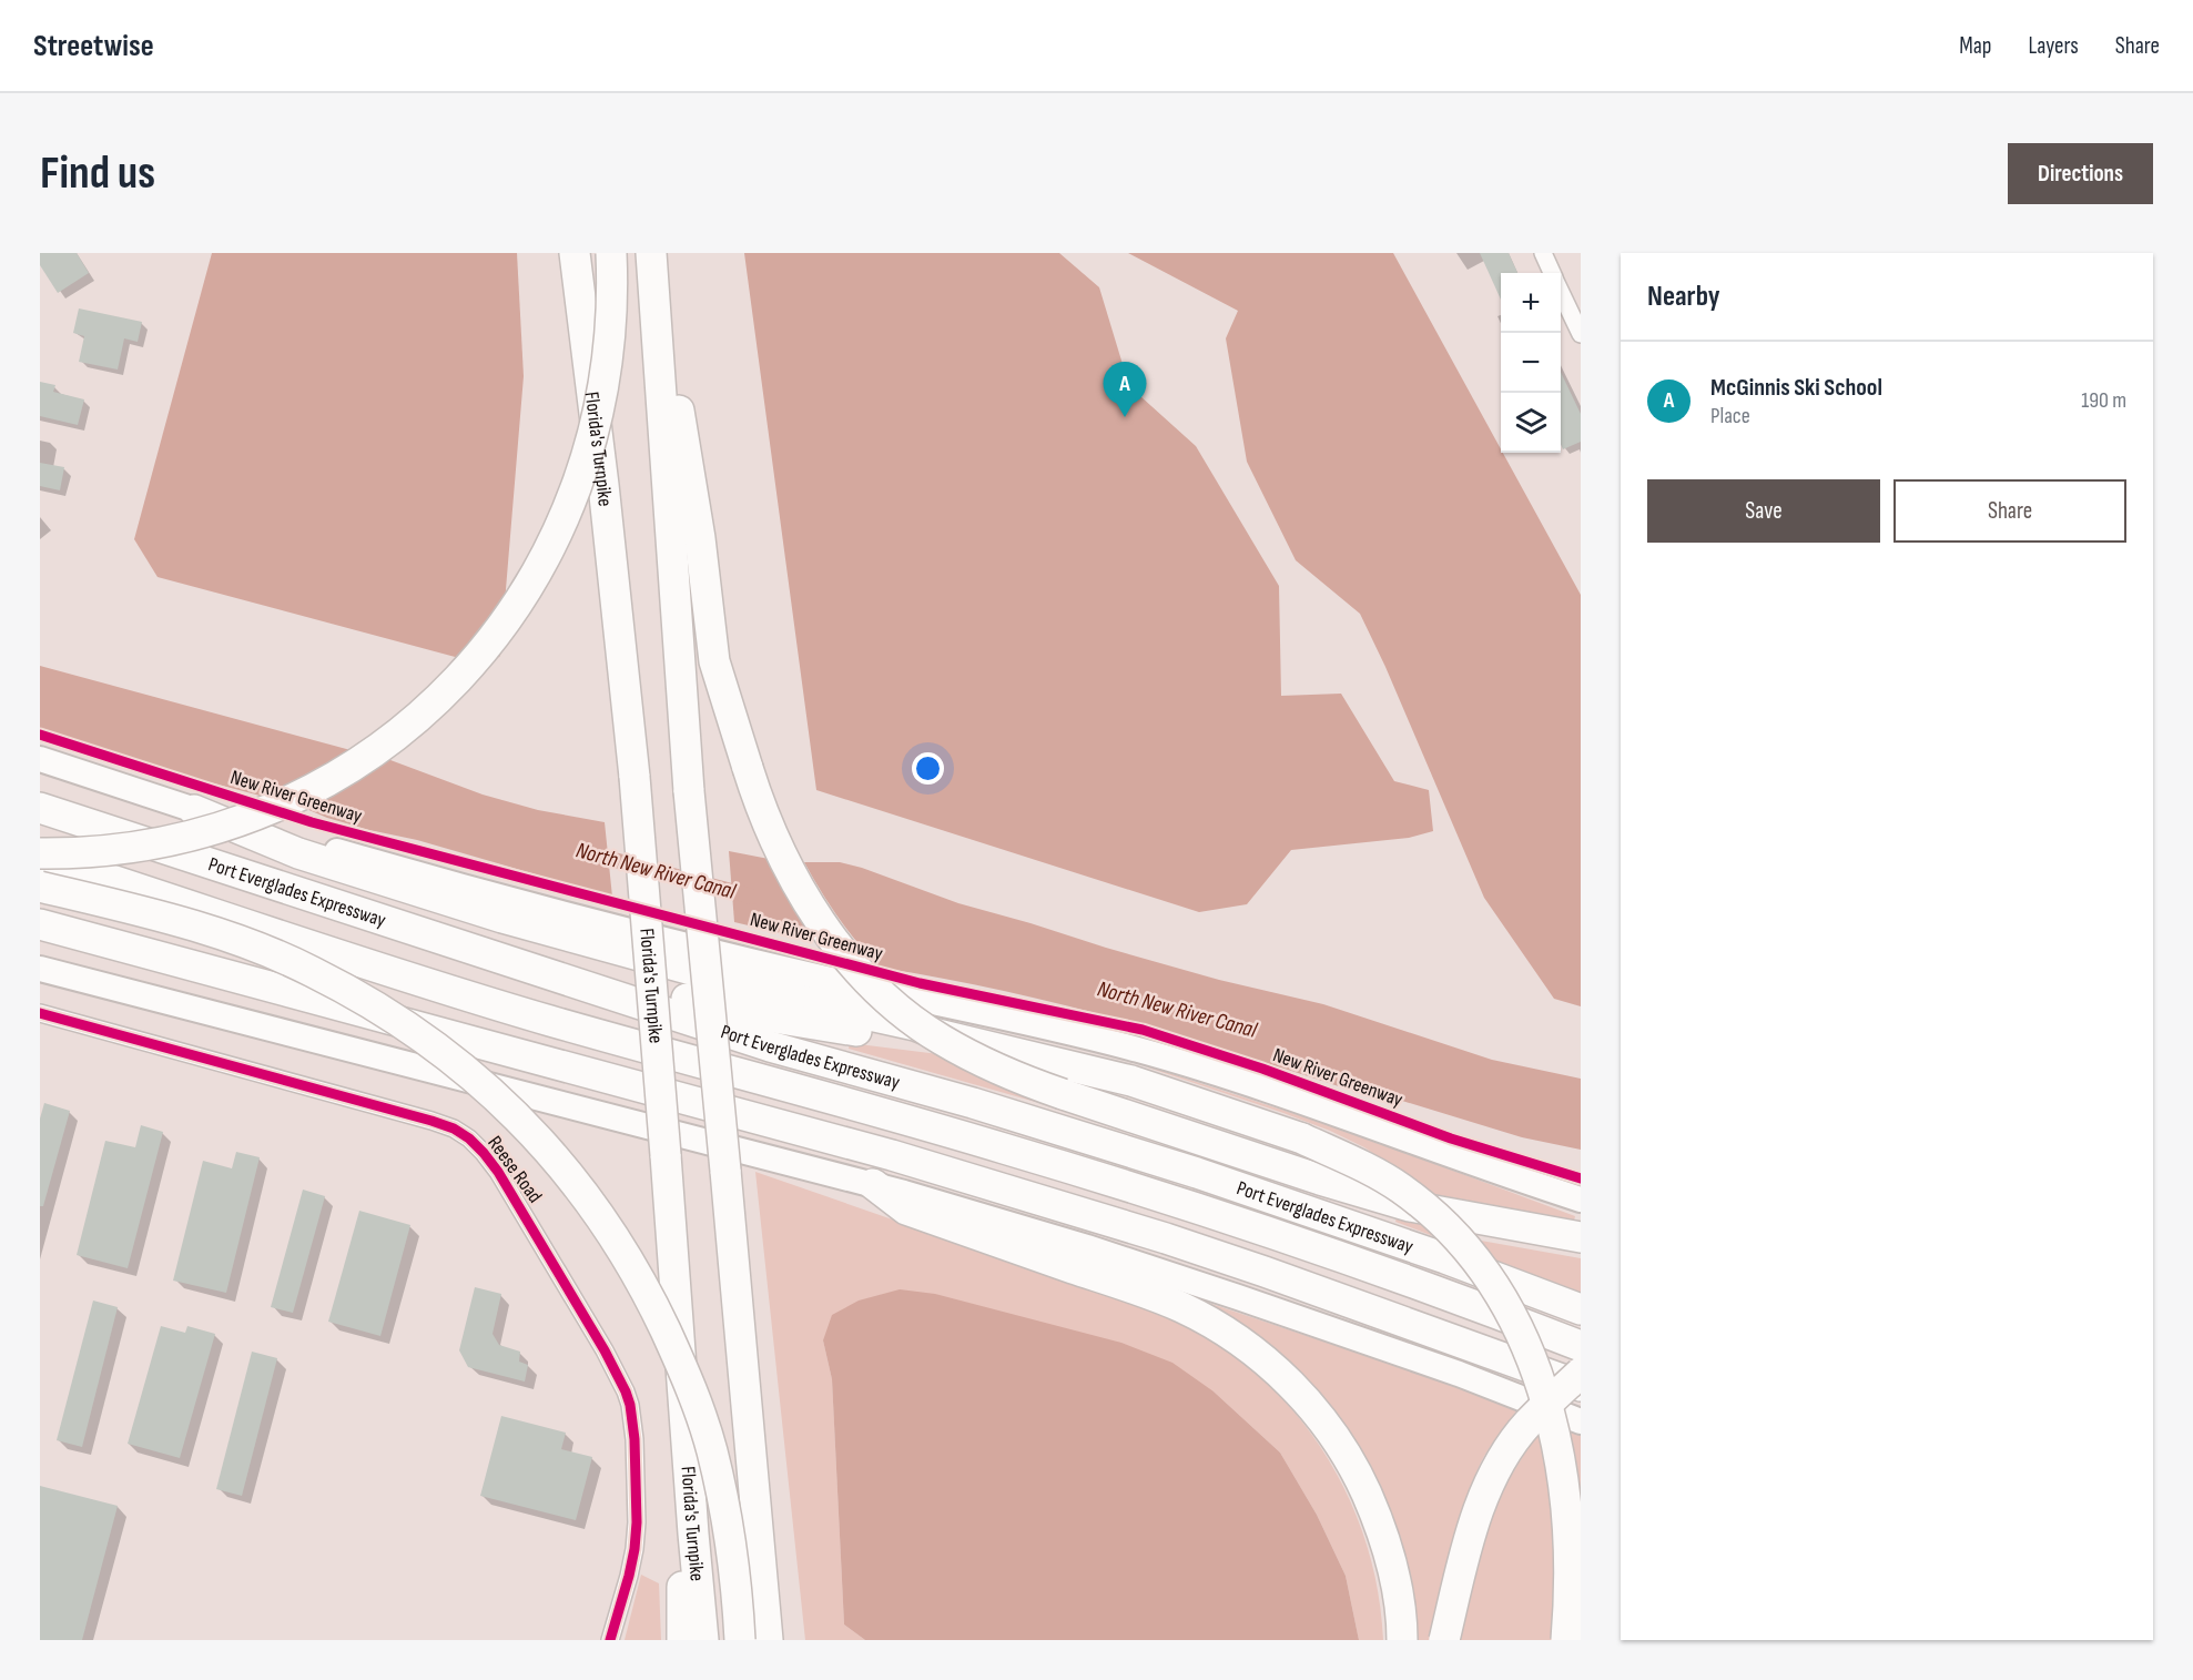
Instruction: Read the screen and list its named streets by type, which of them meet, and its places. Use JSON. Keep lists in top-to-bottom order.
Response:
{
  "streets": {
    "highway": ["Florida's Turnpike", "Port Everglades Expressway"],
    "street": ["Reese Road"],
    "cycle path": ["New River Greenway"]
  },
  "water": ["North New River Canal"],
  "page": {
    "header": "Streetwise",
    "nav": ["Map", "Layers", "Share"],
    "buttons": [
      "Directions",
      ["Save", "Share"]
    ],
    "title": "Find us",
    "heading": "Nearby",
    "map_buttons": ["+", "−"],
    "list": [
      {
        "mark": "A",
        "name": "McGinnis Ski School",
        "note": "Place",
        "value": "190 m"
      }
    ],
    "pins": "A"
  }
}
